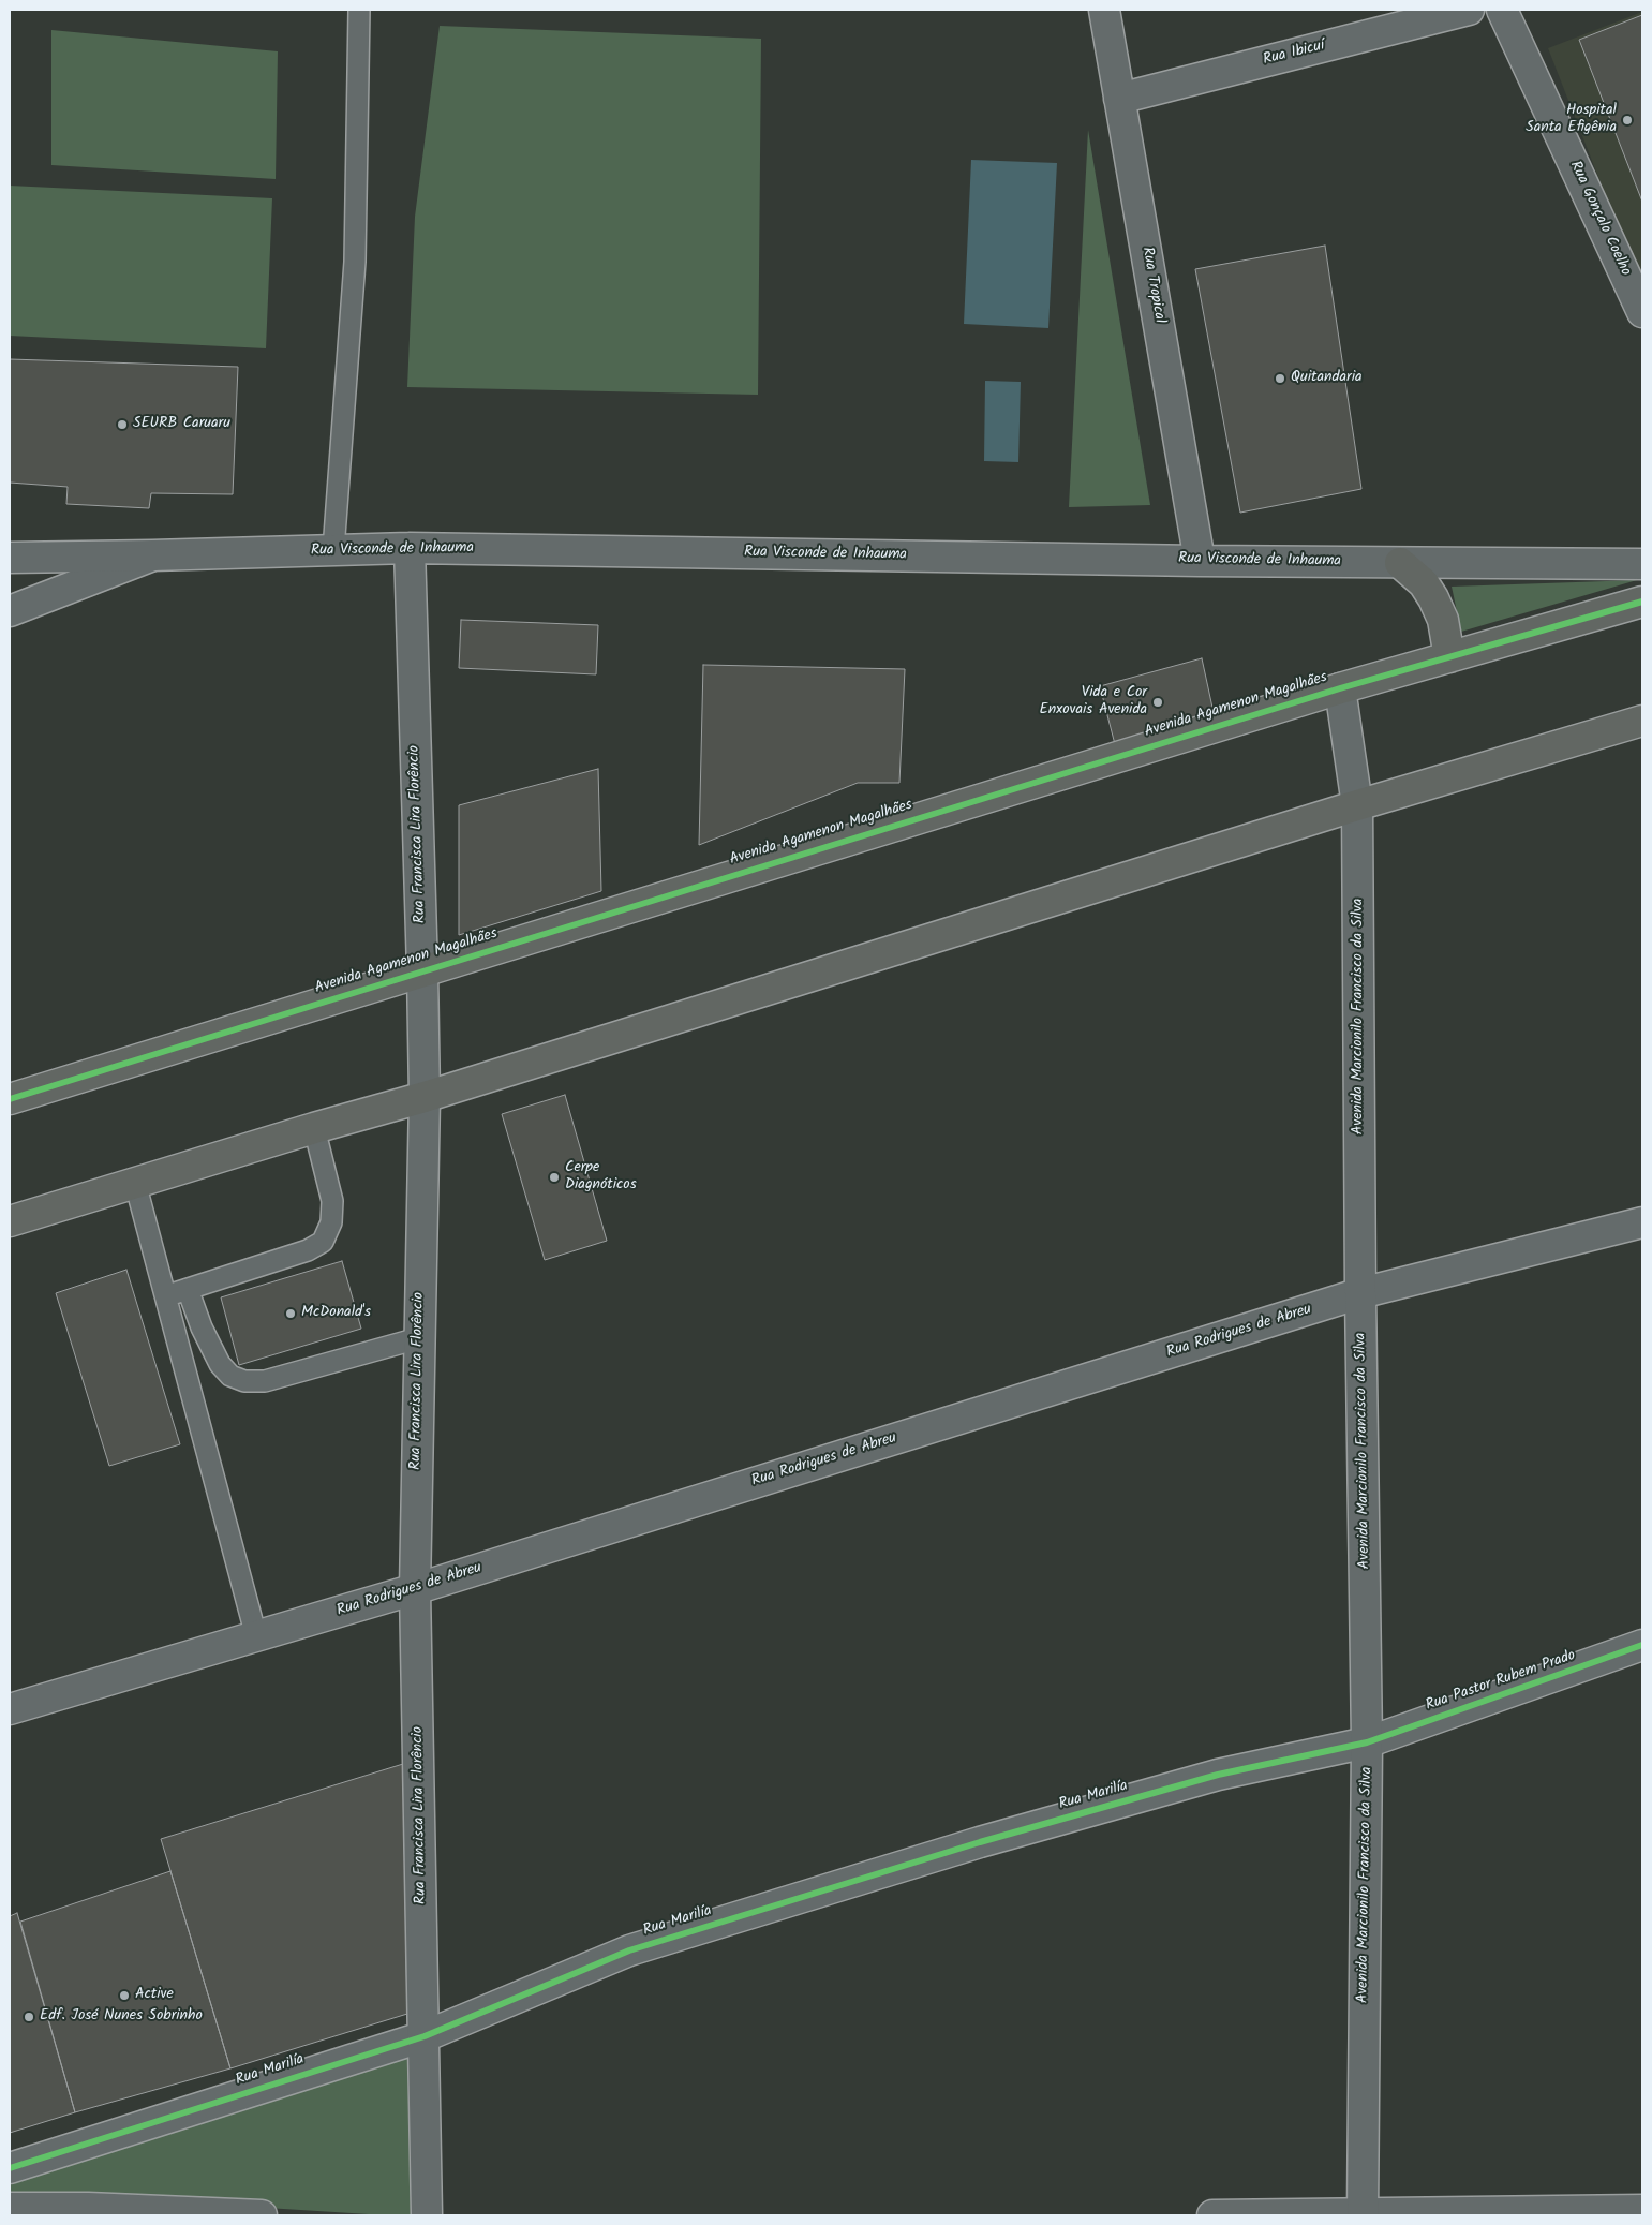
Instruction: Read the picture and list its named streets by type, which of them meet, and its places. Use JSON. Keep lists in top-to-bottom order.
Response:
{
  "streets": {
    "main road": ["Avenida Agamenon Magalhães"],
    "street": [
      "Rua Ibicuí",
      "Rua Gonçalo Coelho",
      "Rua Tropical",
      "Rua Visconde de Inhauma",
      "Rua Francisca Lira Florêncio",
      "Avenida Marcionilo Francisco da Silva",
      "Rua Rodrigues de Abreu",
      "Rua Pastor Rubem Prado",
      "Rua Marilía"
    ]
  },
  "crossings": [
    ["Rua Ibicuí", "Rua Tropical"],
    ["Rua Tropical", "Rua Visconde de Inhauma"],
    ["Rua Visconde de Inhauma", "Rua Francisca Lira Florêncio"],
    ["Avenida Agamenon Magalhães", "Rua Francisca Lira Florêncio"],
    ["Avenida Agamenon Magalhães", "Avenida Marcionilo Francisco da Silva"],
    ["Rua Francisca Lira Florêncio", "Rua Rodrigues de Abreu"],
    ["Rua Francisca Lira Florêncio", "Rua Marilía"],
    ["Avenida Marcionilo Francisco da Silva", "Rua Rodrigues de Abreu"],
    ["Avenida Marcionilo Francisco da Silva", "Rua Pastor Rubem Prado"],
    ["Avenida Marcionilo Francisco da Silva", "Rua Marilía"],
    ["Rua Pastor Rubem Prado", "Rua Marilía"]
  ],
  "places": [
    "Hospital Santa Efigênia",
    "Quitandaria",
    "SEURB Caruaru",
    "Vida e Cor Enxovais Avenida",
    "Cerpe Diagnóticos",
    "McDonald's",
    "Active",
    "Edf. José Nunes Sobrinho"
  ]
}
